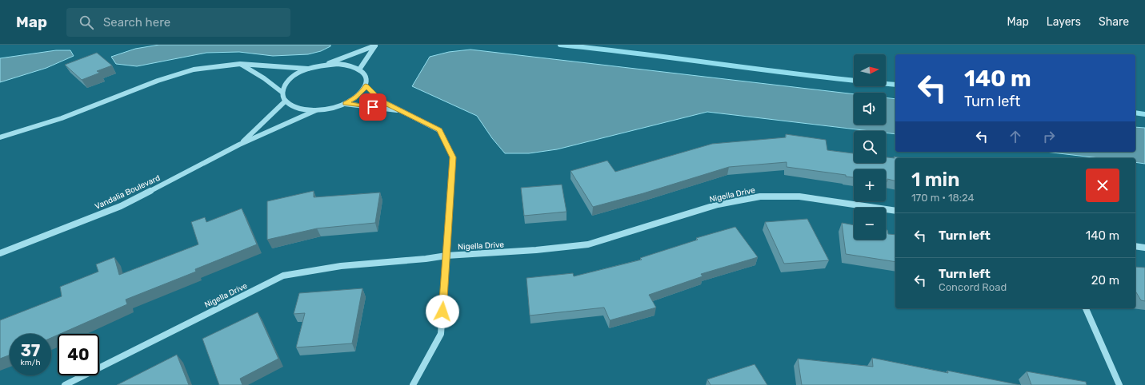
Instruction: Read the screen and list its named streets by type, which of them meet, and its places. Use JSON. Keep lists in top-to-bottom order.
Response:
{
  "streets": {
    "street": ["Vandalia Boulevard", "Nigella Drive"]
  },
  "north": "right",
  "page": {
    "header": "Map",
    "search": "Search here",
    "nav": ["Map", "Layers", "Share"],
    "map_buttons": ["+", "−"],
    "turn": ["140 m", "Turn left"],
    "heading": ["1 min", "170 m · 18:24"],
    "list": [
      {
        "name": "Turn left",
        "value": "140 m"
      },
      {
        "name": "Turn left",
        "note": "Concord Road",
        "value": "20 m"
      }
    ],
    "speed": "37 km/h",
    "limit": "40"
  }
}
